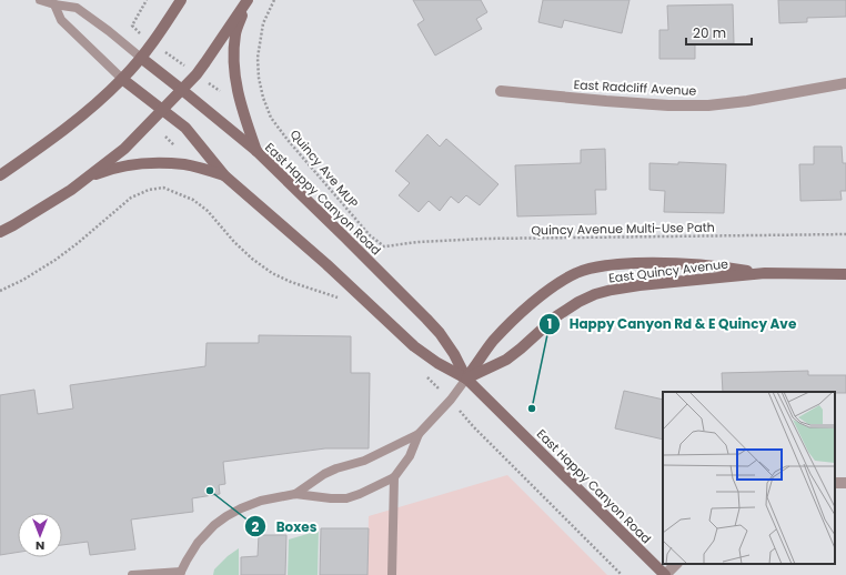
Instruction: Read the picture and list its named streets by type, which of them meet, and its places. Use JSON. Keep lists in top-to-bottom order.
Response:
{
  "streets": {
    "street": ["East Radcliff Avenue", "East Happy Canyon Road", "East Quincy Avenue"],
    "path": ["Quincy Ave MUP", "Quincy Avenue Multi-Use Path"]
  },
  "crossings": [
    ["Quincy Ave MUP", "Quincy Avenue Multi-Use Path"],
    ["East Happy Canyon Road", "East Quincy Avenue"]
  ],
  "places": ["Happy Canyon Rd & E Quincy Ave", "Boxes"],
  "scale_bar": "20 m",
  "north": "bottom"
}
